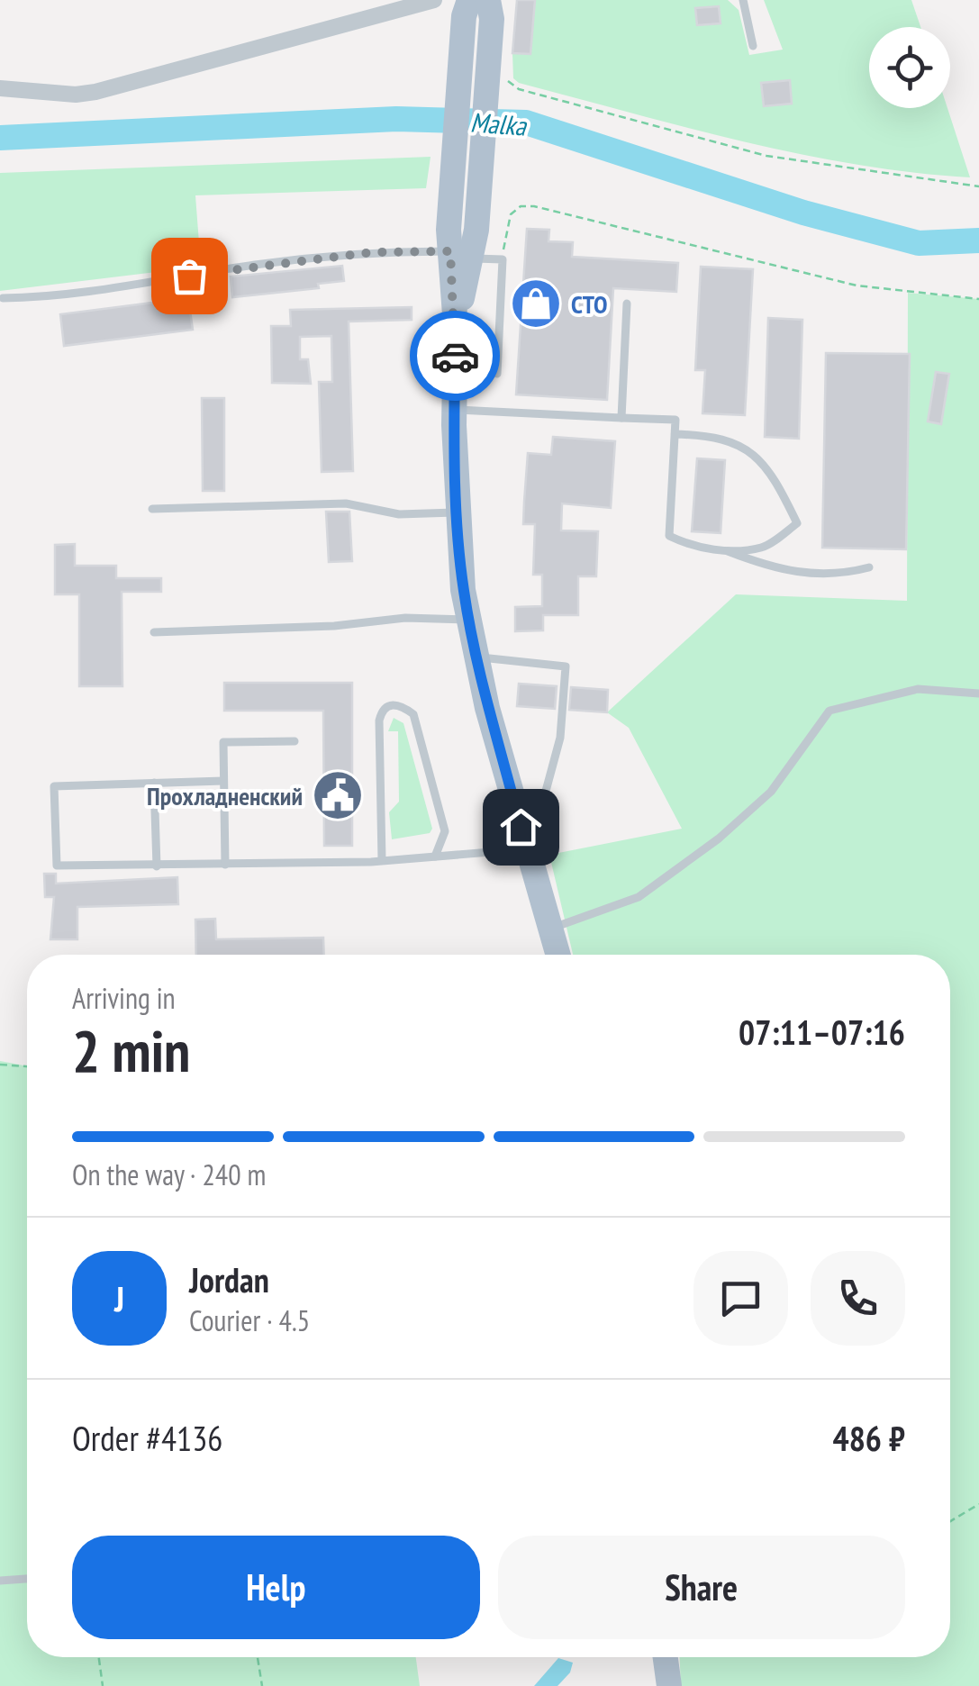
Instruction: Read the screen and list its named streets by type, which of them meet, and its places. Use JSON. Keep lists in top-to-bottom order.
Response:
{
  "water": ["Malka"],
  "places": {
    "shop": ["СТО"],
    "public building": ["Прохладненский"]
  },
  "page": {
    "heading": ["2 min", "Arriving in", "07:11–07:16"],
    "panel": [
      "Jordan",
      "Courier · 4.5",
      "Order #4136",
      "486 ₽"
    ],
    "bar": "On the way · 240 m",
    "round": "J",
    "buttons": ["Help", "Share"]
  }
}
